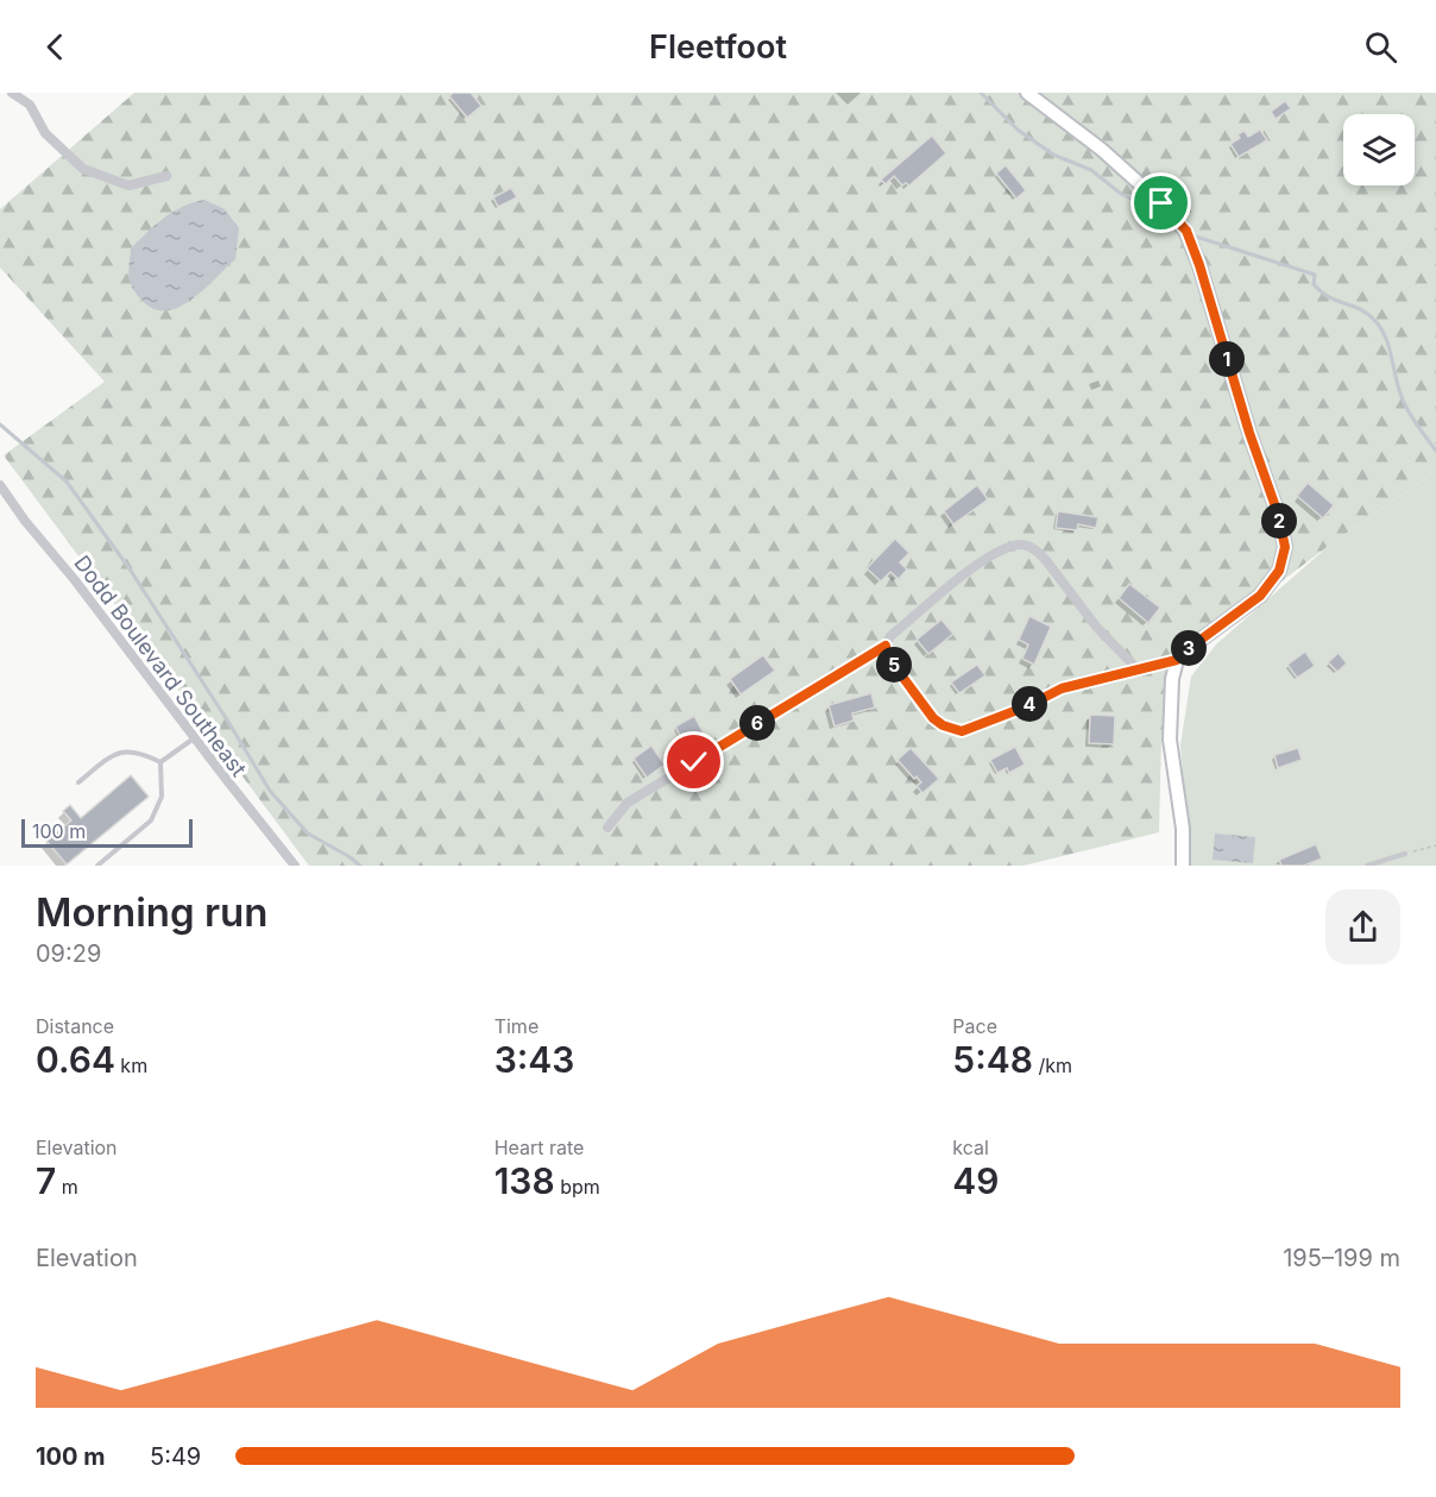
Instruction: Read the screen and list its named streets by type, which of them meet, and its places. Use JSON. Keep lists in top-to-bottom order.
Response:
{
  "streets": {
    "street": ["Dodd Boulevard Southeast"]
  },
  "scale_bar": "100 m",
  "page": {
    "header": "Fleetfoot",
    "pins": [
      "1",
      "2",
      "3",
      "5",
      "4",
      "6"
    ],
    "scale": "100 m",
    "heading": ["Morning run", "09:29"],
    "stats": [
      ["Distance", "0.64 km"],
      ["Time", "3:43"],
      ["Pace", "5:48 /km"],
      ["Elevation", "7 m"],
      ["Heart rate", "138 bpm"],
      ["kcal", "49"]
    ],
    "chart": ["Elevation", "195–199 m"],
    "list": [
      {
        "name": "100 m",
        "note": "5:49"
      }
    ]
  }
}
